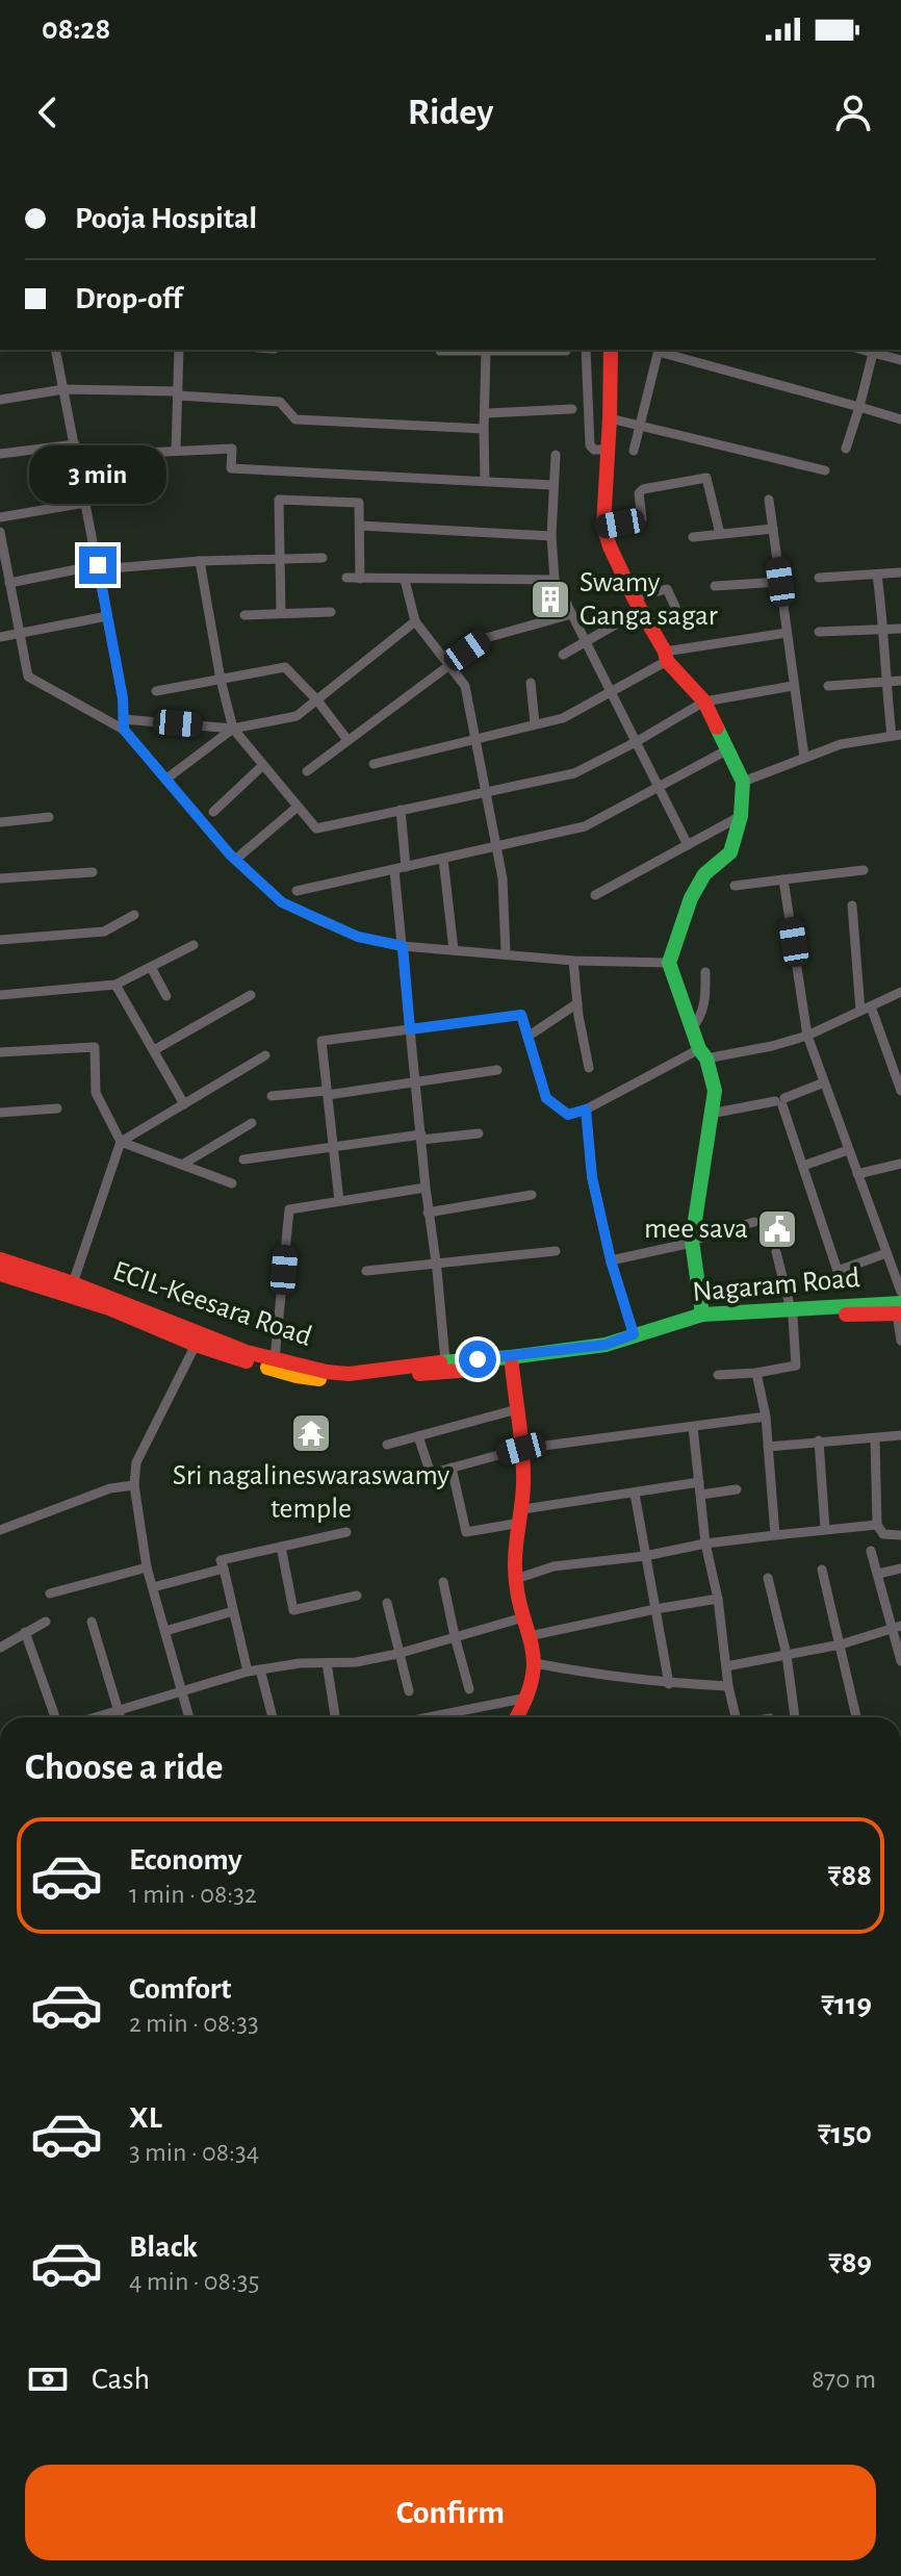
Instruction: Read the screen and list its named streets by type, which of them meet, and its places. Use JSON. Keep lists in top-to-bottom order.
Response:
{
  "streets": {
    "main road": ["Nagaram Road", "ECIL-Keesara Road"]
  },
  "crossings": [
    ["Nagaram Road", "ECIL-Keesara Road"]
  ],
  "places": {
    "building": ["Swamy Ganga sagar"],
    "public building": ["mee sava"],
    "temple": ["Sri nagalineswaraswamy temple"]
  },
  "page": {
    "status": "08:28",
    "header": "Ridey",
    "banner": ["Pooja Hospital", "Drop-off"],
    "bubble": "3 min",
    "heading": "Choose a ride",
    "list": [
      {
        "name": "Economy",
        "note": "1 min · 08:32",
        "value": "₹88"
      },
      {
        "name": "Comfort",
        "note": "2 min · 08:33",
        "value": "₹119"
      },
      {
        "name": "XL",
        "note": "3 min · 08:34",
        "value": "₹150"
      },
      {
        "name": "Black",
        "note": "4 min · 08:35",
        "value": "₹89"
      }
    ],
    "pay": ["Cash", "870 m"],
    "buttons": "Confirm"
  }
}
